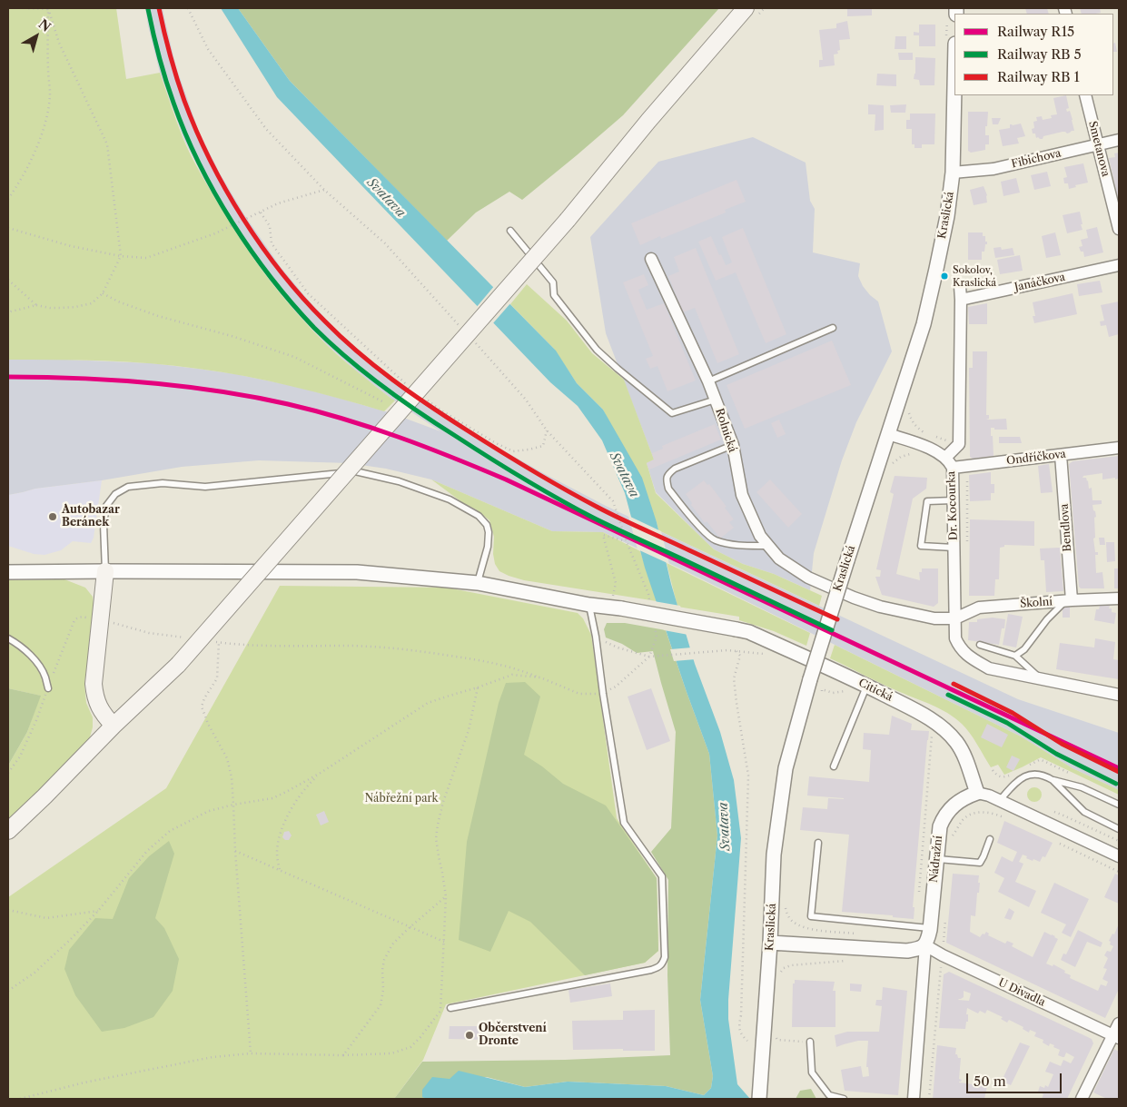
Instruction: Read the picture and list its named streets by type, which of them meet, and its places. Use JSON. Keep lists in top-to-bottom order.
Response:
{
  "streets": {
    "street": [
      "Smetanova",
      "Fibichova",
      "Kraslická",
      "Janáčkova",
      "Rolnická",
      "Ondříčkova",
      "Dr. Kocourka",
      "Bendlova",
      "Školní",
      "Citická",
      "Nádražní",
      "U Divadla"
    ]
  },
  "crossings": [
    ["Smetanova", "Fibichova"],
    ["Fibichova", "Kraslická"],
    ["Kraslická", "Dr. Kocourka"],
    ["Rolnická", "Dr. Kocourka"],
    ["Rolnická", "Školní"],
    ["Ondříčkova", "Dr. Kocourka"],
    ["Ondříčkova", "Bendlova"],
    ["Dr. Kocourka", "Školní"],
    ["Bendlova", "Školní"],
    ["Citická", "Nádražní"],
    ["Nádražní", "U Divadla"]
  ],
  "water": ["Svatava"],
  "parks": ["Nábřežní park"],
  "places": ["Sokolov, Kraslická", "Autobazar Beránek", "Občerstvení Dronte"],
  "lines": ["rail line R15"],
  "legend": ["Railway R15", "Railway RB 5", "Railway RB 1"],
  "scale_bar": "50 m",
  "north": "top right"
}
